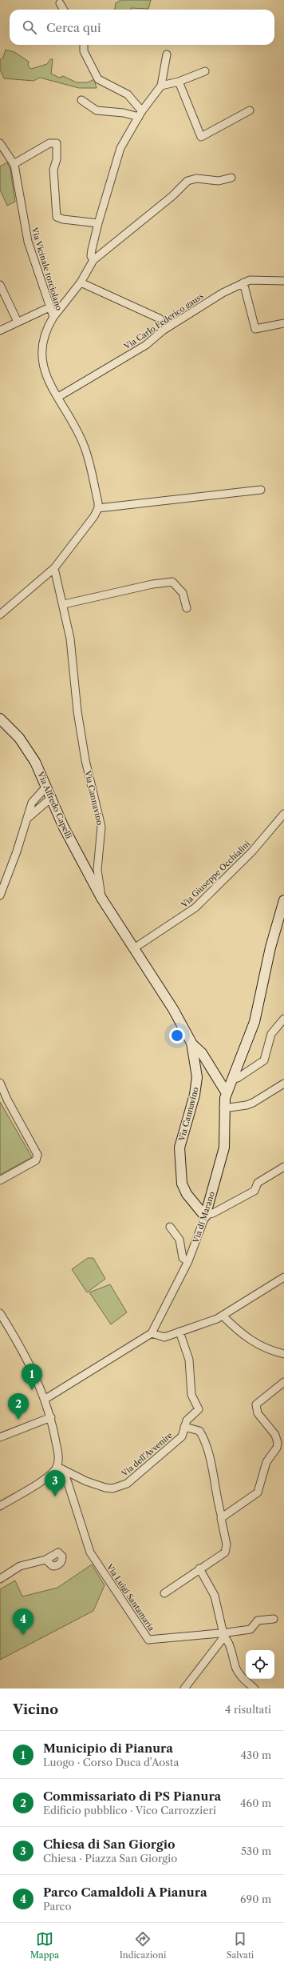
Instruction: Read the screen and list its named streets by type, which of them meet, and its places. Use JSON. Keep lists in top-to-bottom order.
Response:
{
  "streets": {
    "street": [
      "Via Vicinale torciolano",
      "Via Carlo Federico gauss",
      "Via Cannavino",
      "Via Alfredo Capelli",
      "Via Giuseppe Occhialini",
      "Via di Marano",
      "Via dell'Avvenire",
      "Via Luigi Santamaria"
    ]
  },
  "crossings": [
    ["Via Vicinale torciolano", "Via Carlo Federico gauss"],
    ["Via Cannavino", "Via Alfredo Capelli"],
    ["Via Cannavino", "Via Giuseppe Occhialini"],
    ["Via Cannavino", "Via di Marano"],
    ["Via dell'Avvenire", "Via Luigi Santamaria"]
  ],
  "page": {
    "search": "Cerca qui",
    "pins": [
      "1",
      "2",
      "3",
      "4"
    ],
    "heading": ["Vicino", "4 risultati"],
    "list": [
      {
        "mark": "1",
        "name": "Municipio di Pianura",
        "note": "Luogo · Corso Duca d'Aosta",
        "value": "430 m"
      },
      {
        "mark": "2",
        "name": "Commissariato di PS Pianura",
        "note": "Edificio pubblico · Vico Carrozzieri",
        "value": "460 m"
      },
      {
        "mark": "3",
        "name": "Chiesa di San Giorgio",
        "note": "Chiesa · Piazza San Giorgio",
        "value": "530 m"
      },
      {
        "mark": "4",
        "name": "Parco Camaldoli A Pianura",
        "note": "Parco",
        "value": "690 m"
      }
    ],
    "nav": ["Mappa", "Indicazioni", "Salvati"]
  }
}
